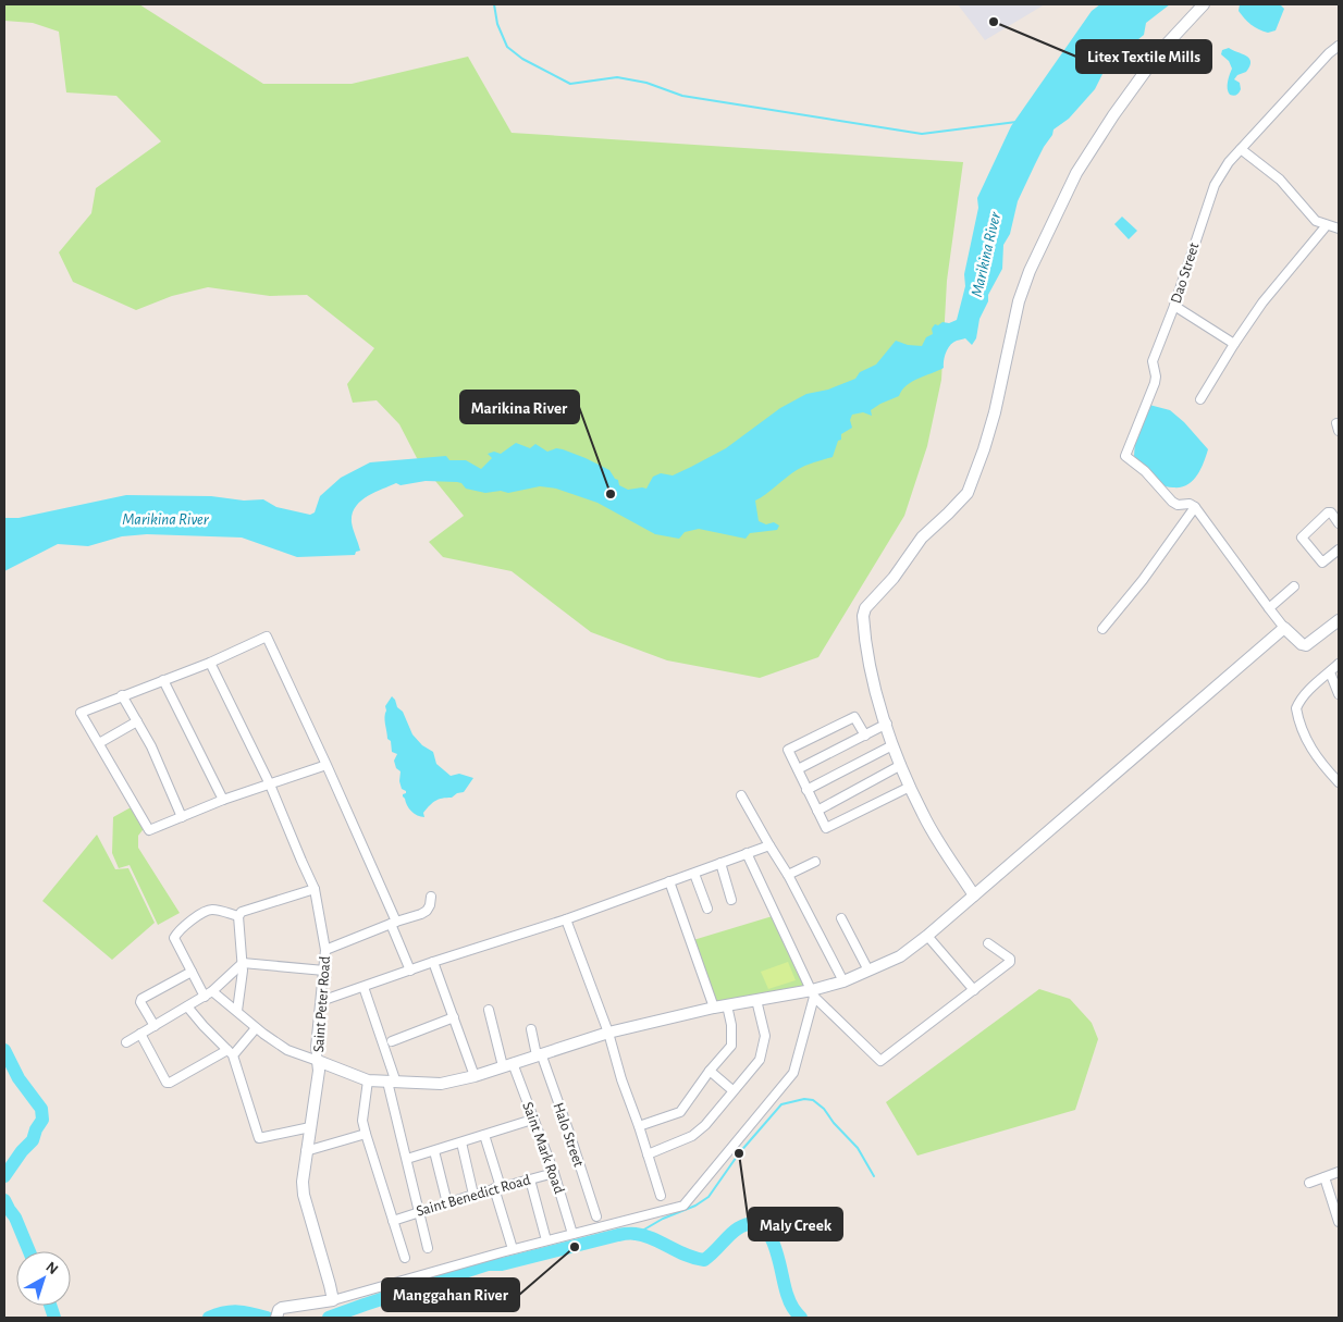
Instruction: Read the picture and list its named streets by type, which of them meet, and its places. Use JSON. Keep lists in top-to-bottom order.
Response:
{
  "streets": {
    "street": [
      "Dao Street",
      "Saint Peter Road",
      "Halo Street",
      "Saint Mark Road",
      "Saint Benedict Road"
    ]
  },
  "crossings": [
    ["Saint Mark Road", "Saint Benedict Road"]
  ],
  "water": ["Marikina River"],
  "places": [
    "Litex Textile Mills",
    "Marikina River",
    "Maly Creek",
    "Manggahan River"
  ],
  "north": "top right"
}
